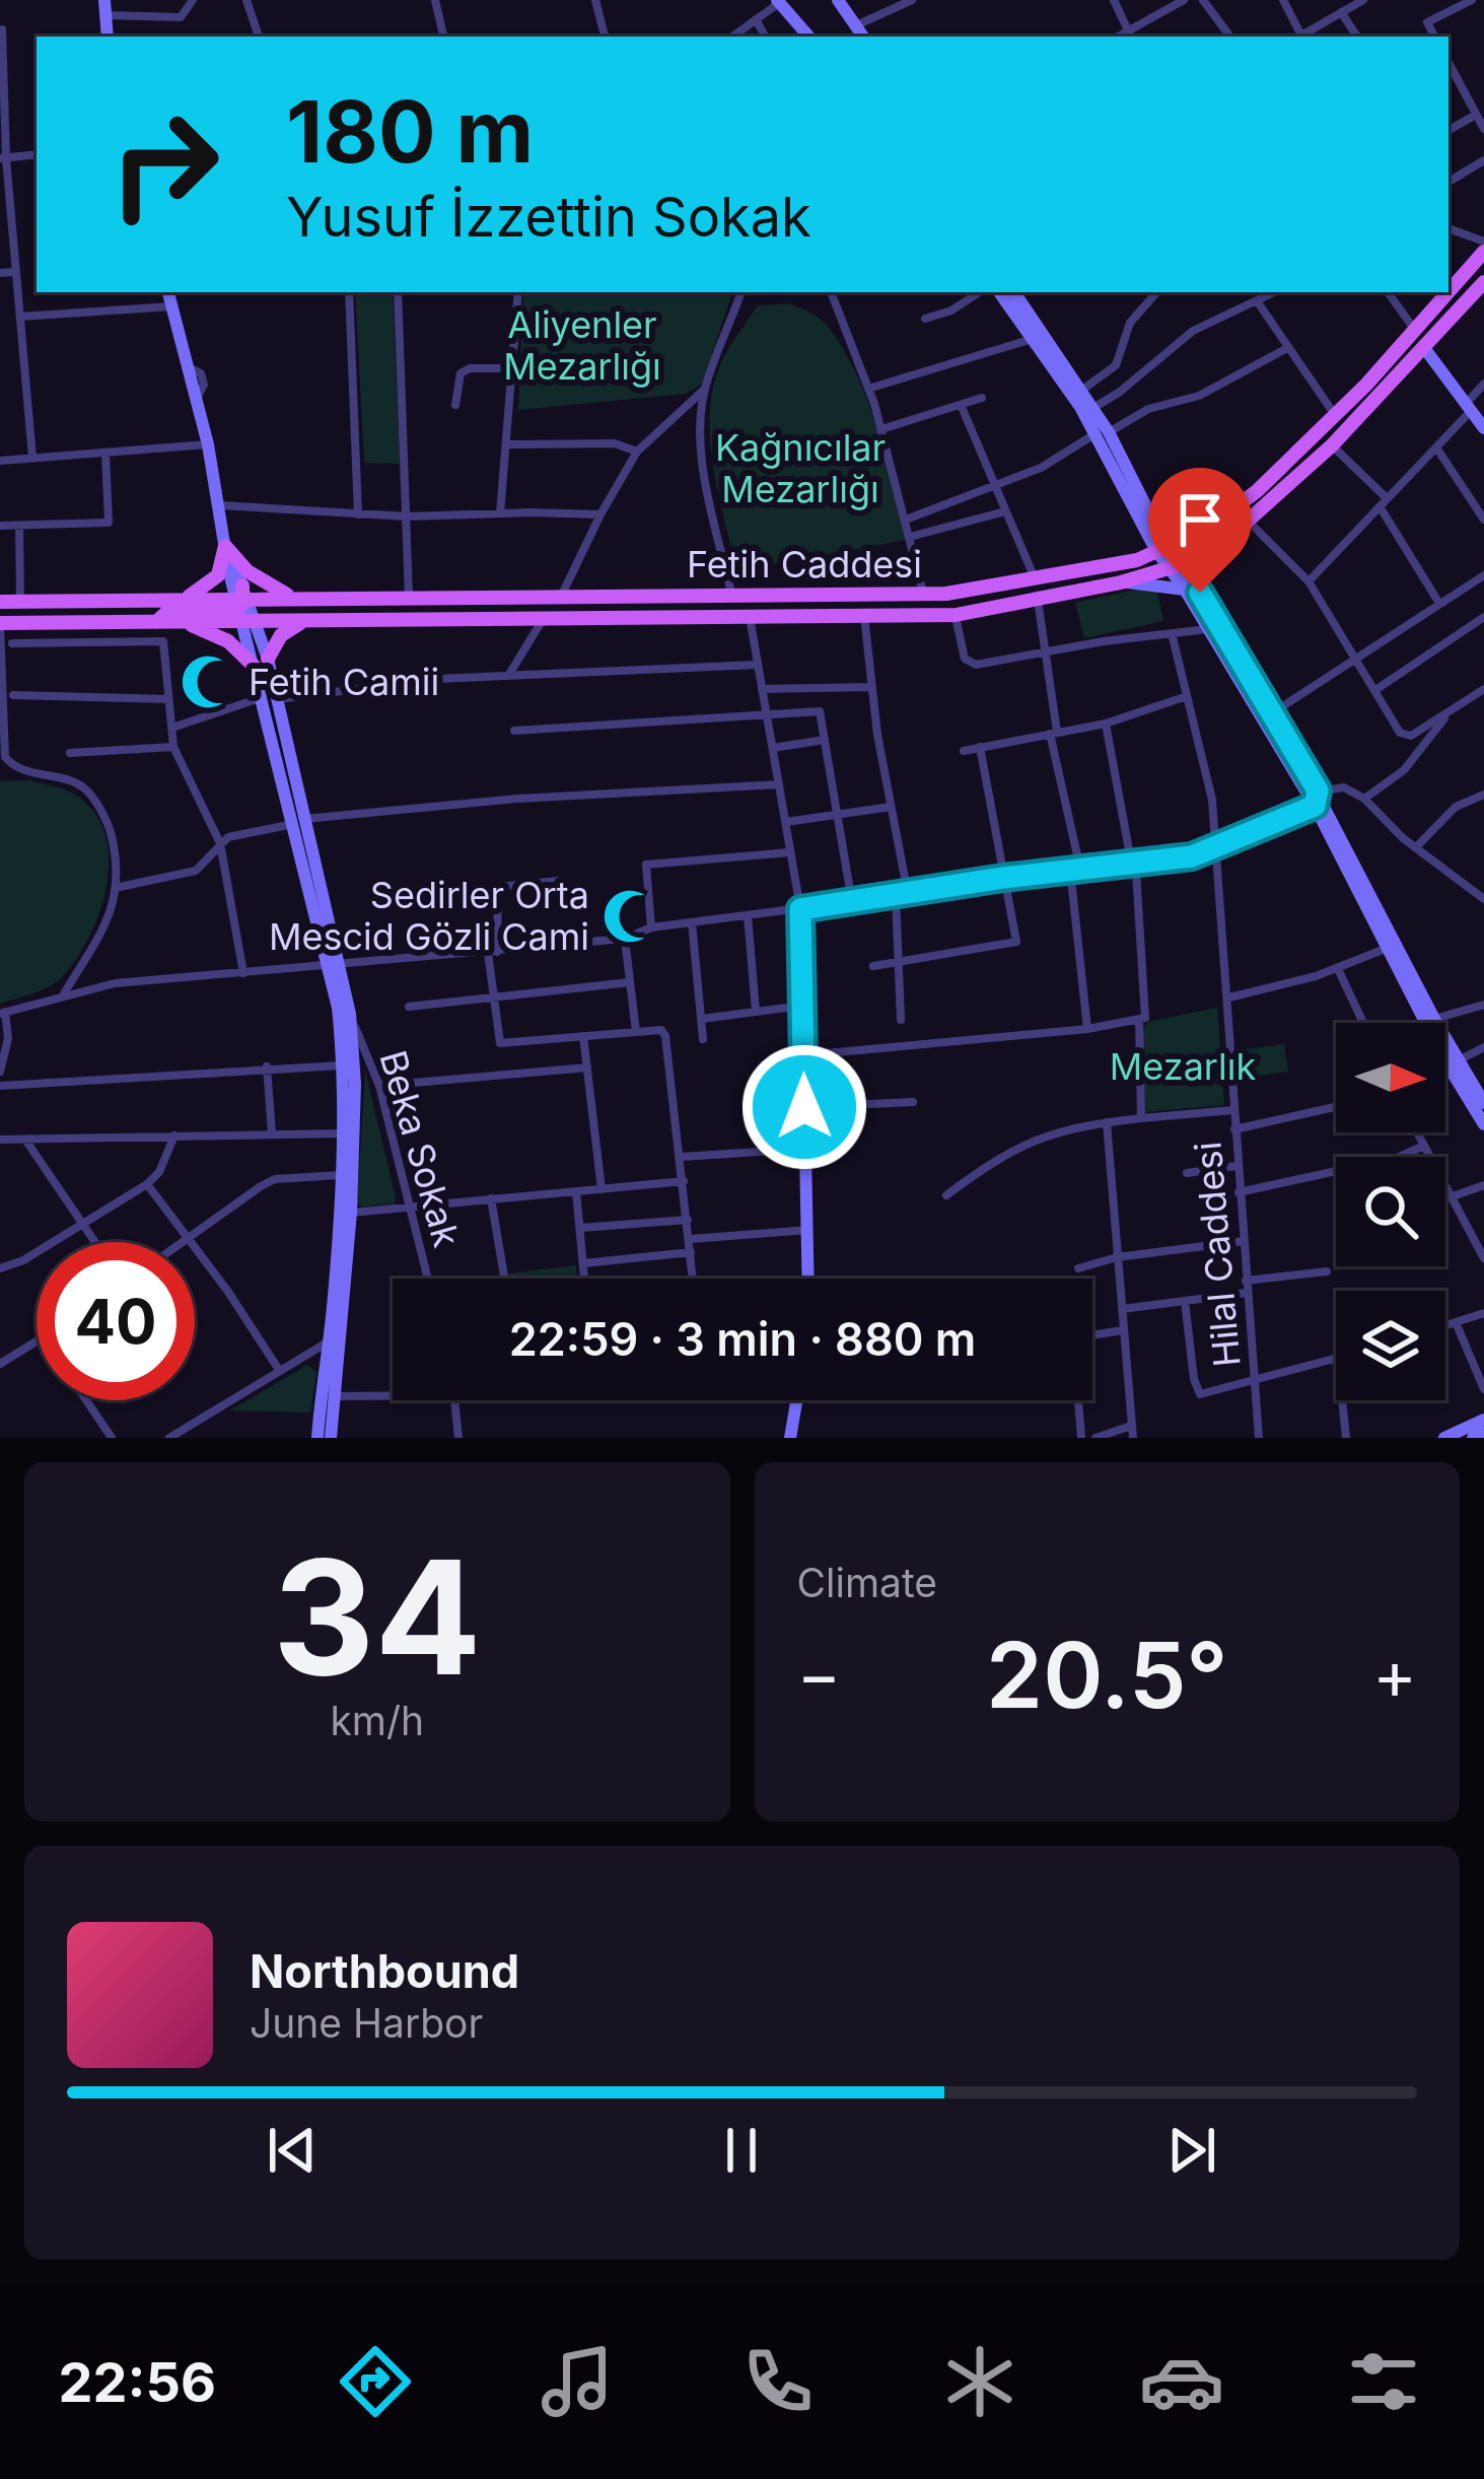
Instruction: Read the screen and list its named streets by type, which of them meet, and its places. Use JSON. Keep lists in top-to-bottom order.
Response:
{
  "streets": {
    "main road": ["Fetih Caddesi"],
    "street": ["Beka Sokak", "Hilal Caddesi"]
  },
  "parks": ["Aliyenler Mezarlığı", "Kağnıcılar Mezarlığı", "Mezarlık"],
  "places": {
    "mosque": ["Fetih Camii", "Sedirler Orta Mescid Gözli Cami"]
  },
  "north": "right",
  "page": {
    "turn": ["180 m", "Yusuf İzzettin Sokak"],
    "limit": "40",
    "trip": "22:59 · 3 min · 880 m",
    "tile": [
      ["34", "km/h"],
      "Climate"
    ],
    "heat": ["−", "20.5°", "+"],
    "song": ["Northbound", "June Harbor"],
    "tabs": "22:56"
  }
}
